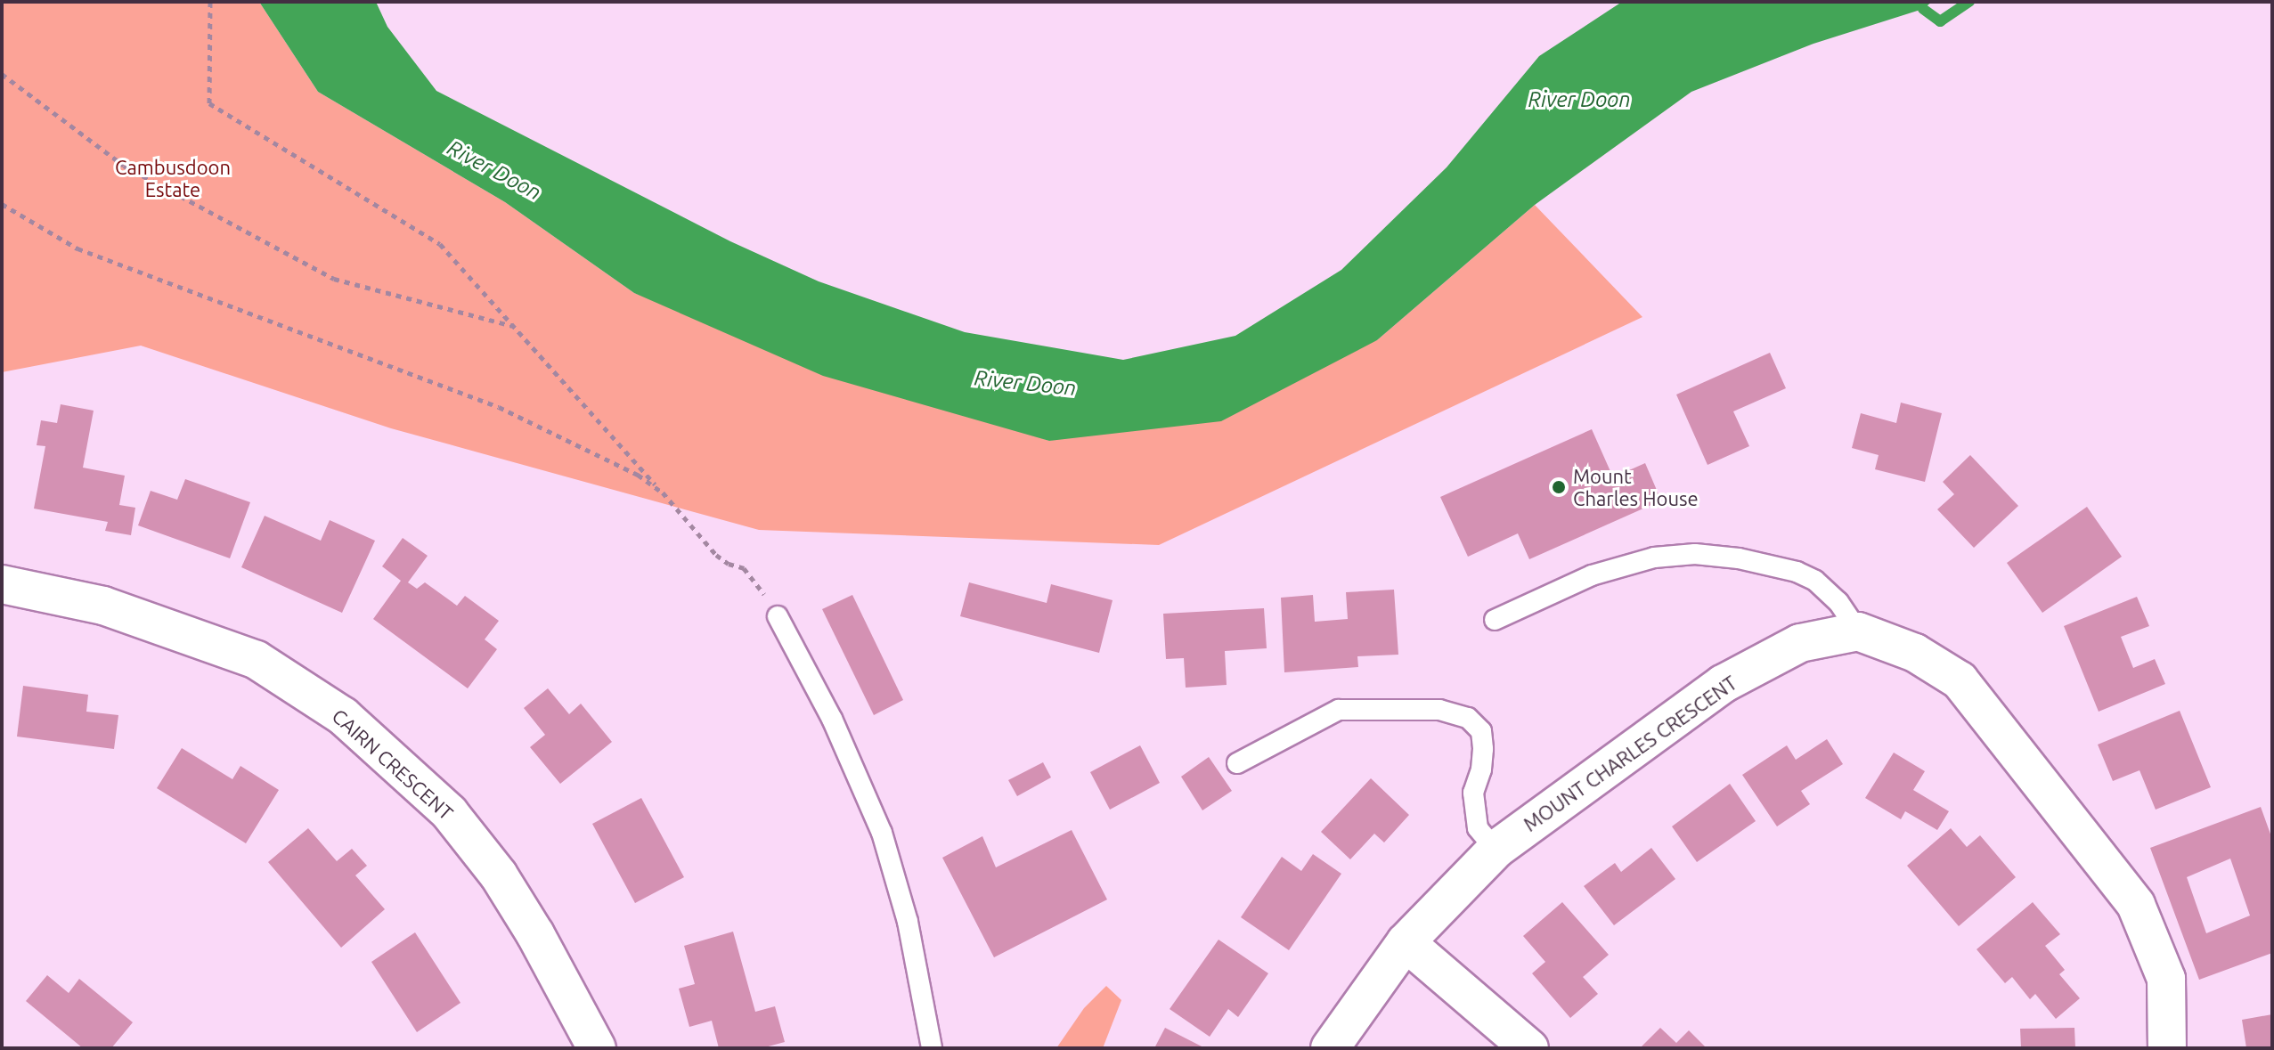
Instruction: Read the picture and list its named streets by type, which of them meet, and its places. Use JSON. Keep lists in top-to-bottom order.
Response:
{
  "streets": {
    "street": ["MOUNT CHARLES CRESCENT", "CAIRN CRESCENT"]
  },
  "water": ["River Doon"],
  "parks": ["Cambusdoon Estate"],
  "places": ["Mount Charles House"]
}
